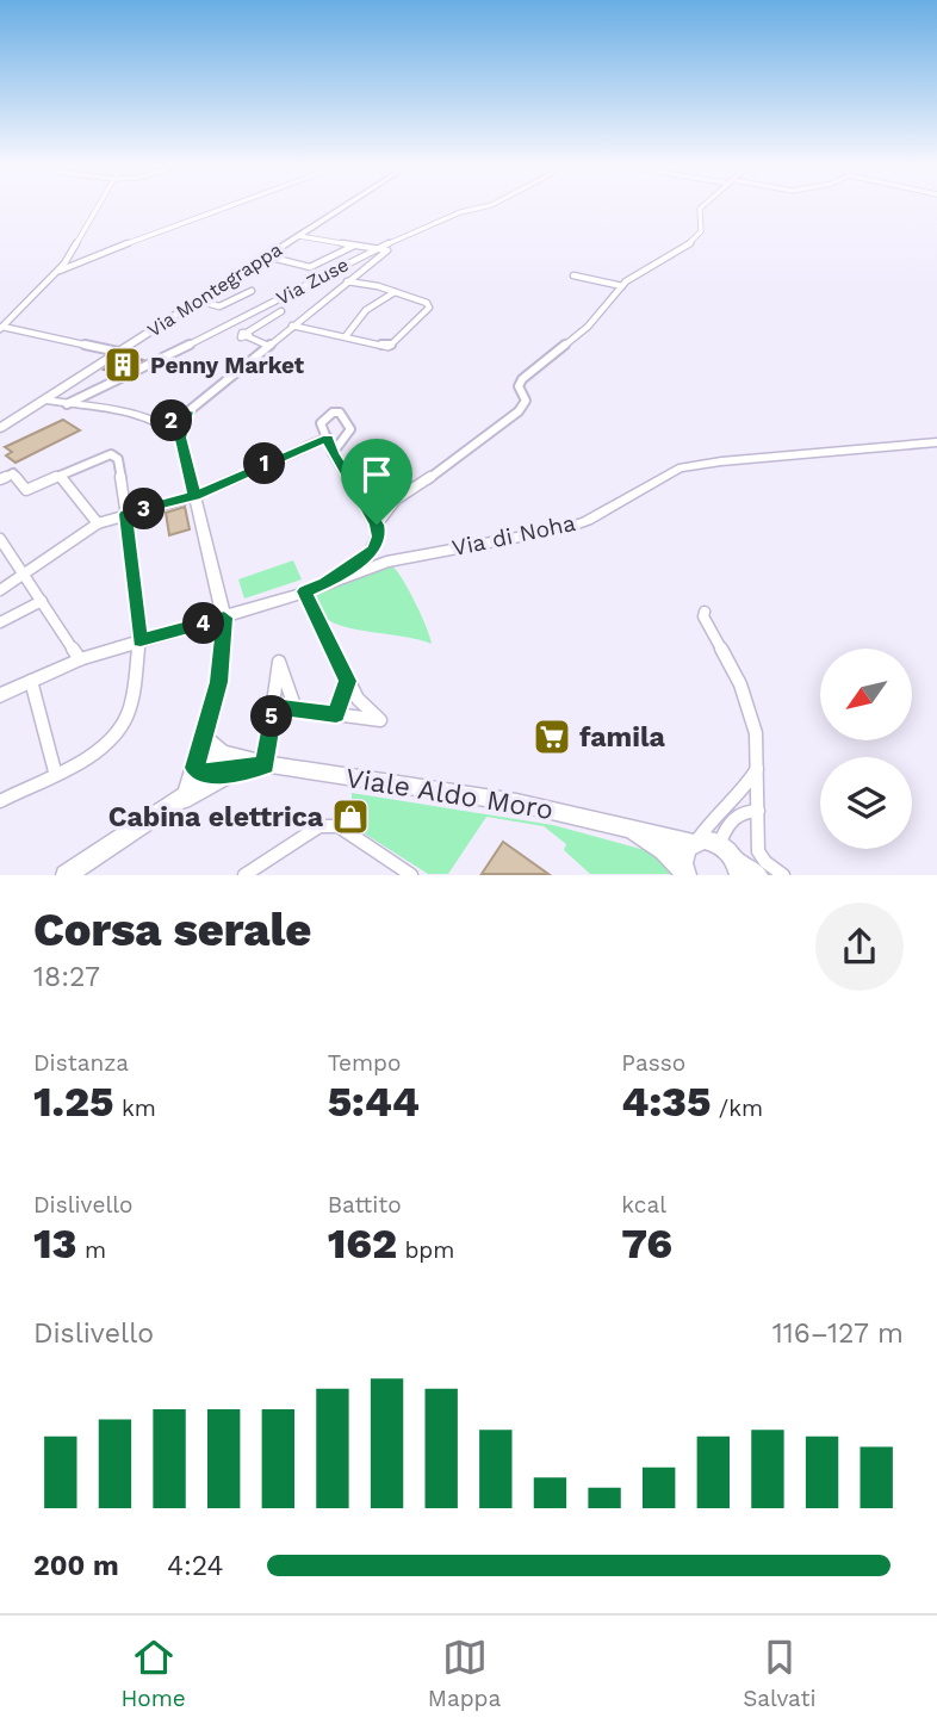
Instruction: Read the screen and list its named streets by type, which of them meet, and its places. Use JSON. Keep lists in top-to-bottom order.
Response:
{
  "streets": {
    "main road": ["Via Montegrappa", "Via di Noha", "Viale Aldo Moro"],
    "street": ["Via Zuse"]
  },
  "places": {
    "building": ["Penny Market"],
    "supermarket": ["famila"],
    "shop": ["Cabina elettrica"]
  },
  "north": "bottom left",
  "page": {
    "pins": [
      "2",
      "1",
      "3",
      "4",
      "5"
    ],
    "heading": ["Corsa serale", "18:27"],
    "stats": [
      ["Distanza", "1.25 km"],
      ["Tempo", "5:44"],
      ["Passo", "4:35 /km"],
      ["Dislivello", "13 m"],
      ["Battito", "162 bpm"],
      ["kcal", "76"]
    ],
    "chart": ["Dislivello", "116–127 m"],
    "list": [
      {
        "name": "200 m",
        "note": "4:24"
      }
    ],
    "tabs": ["Home", "Mappa", "Salvati"]
  }
}
